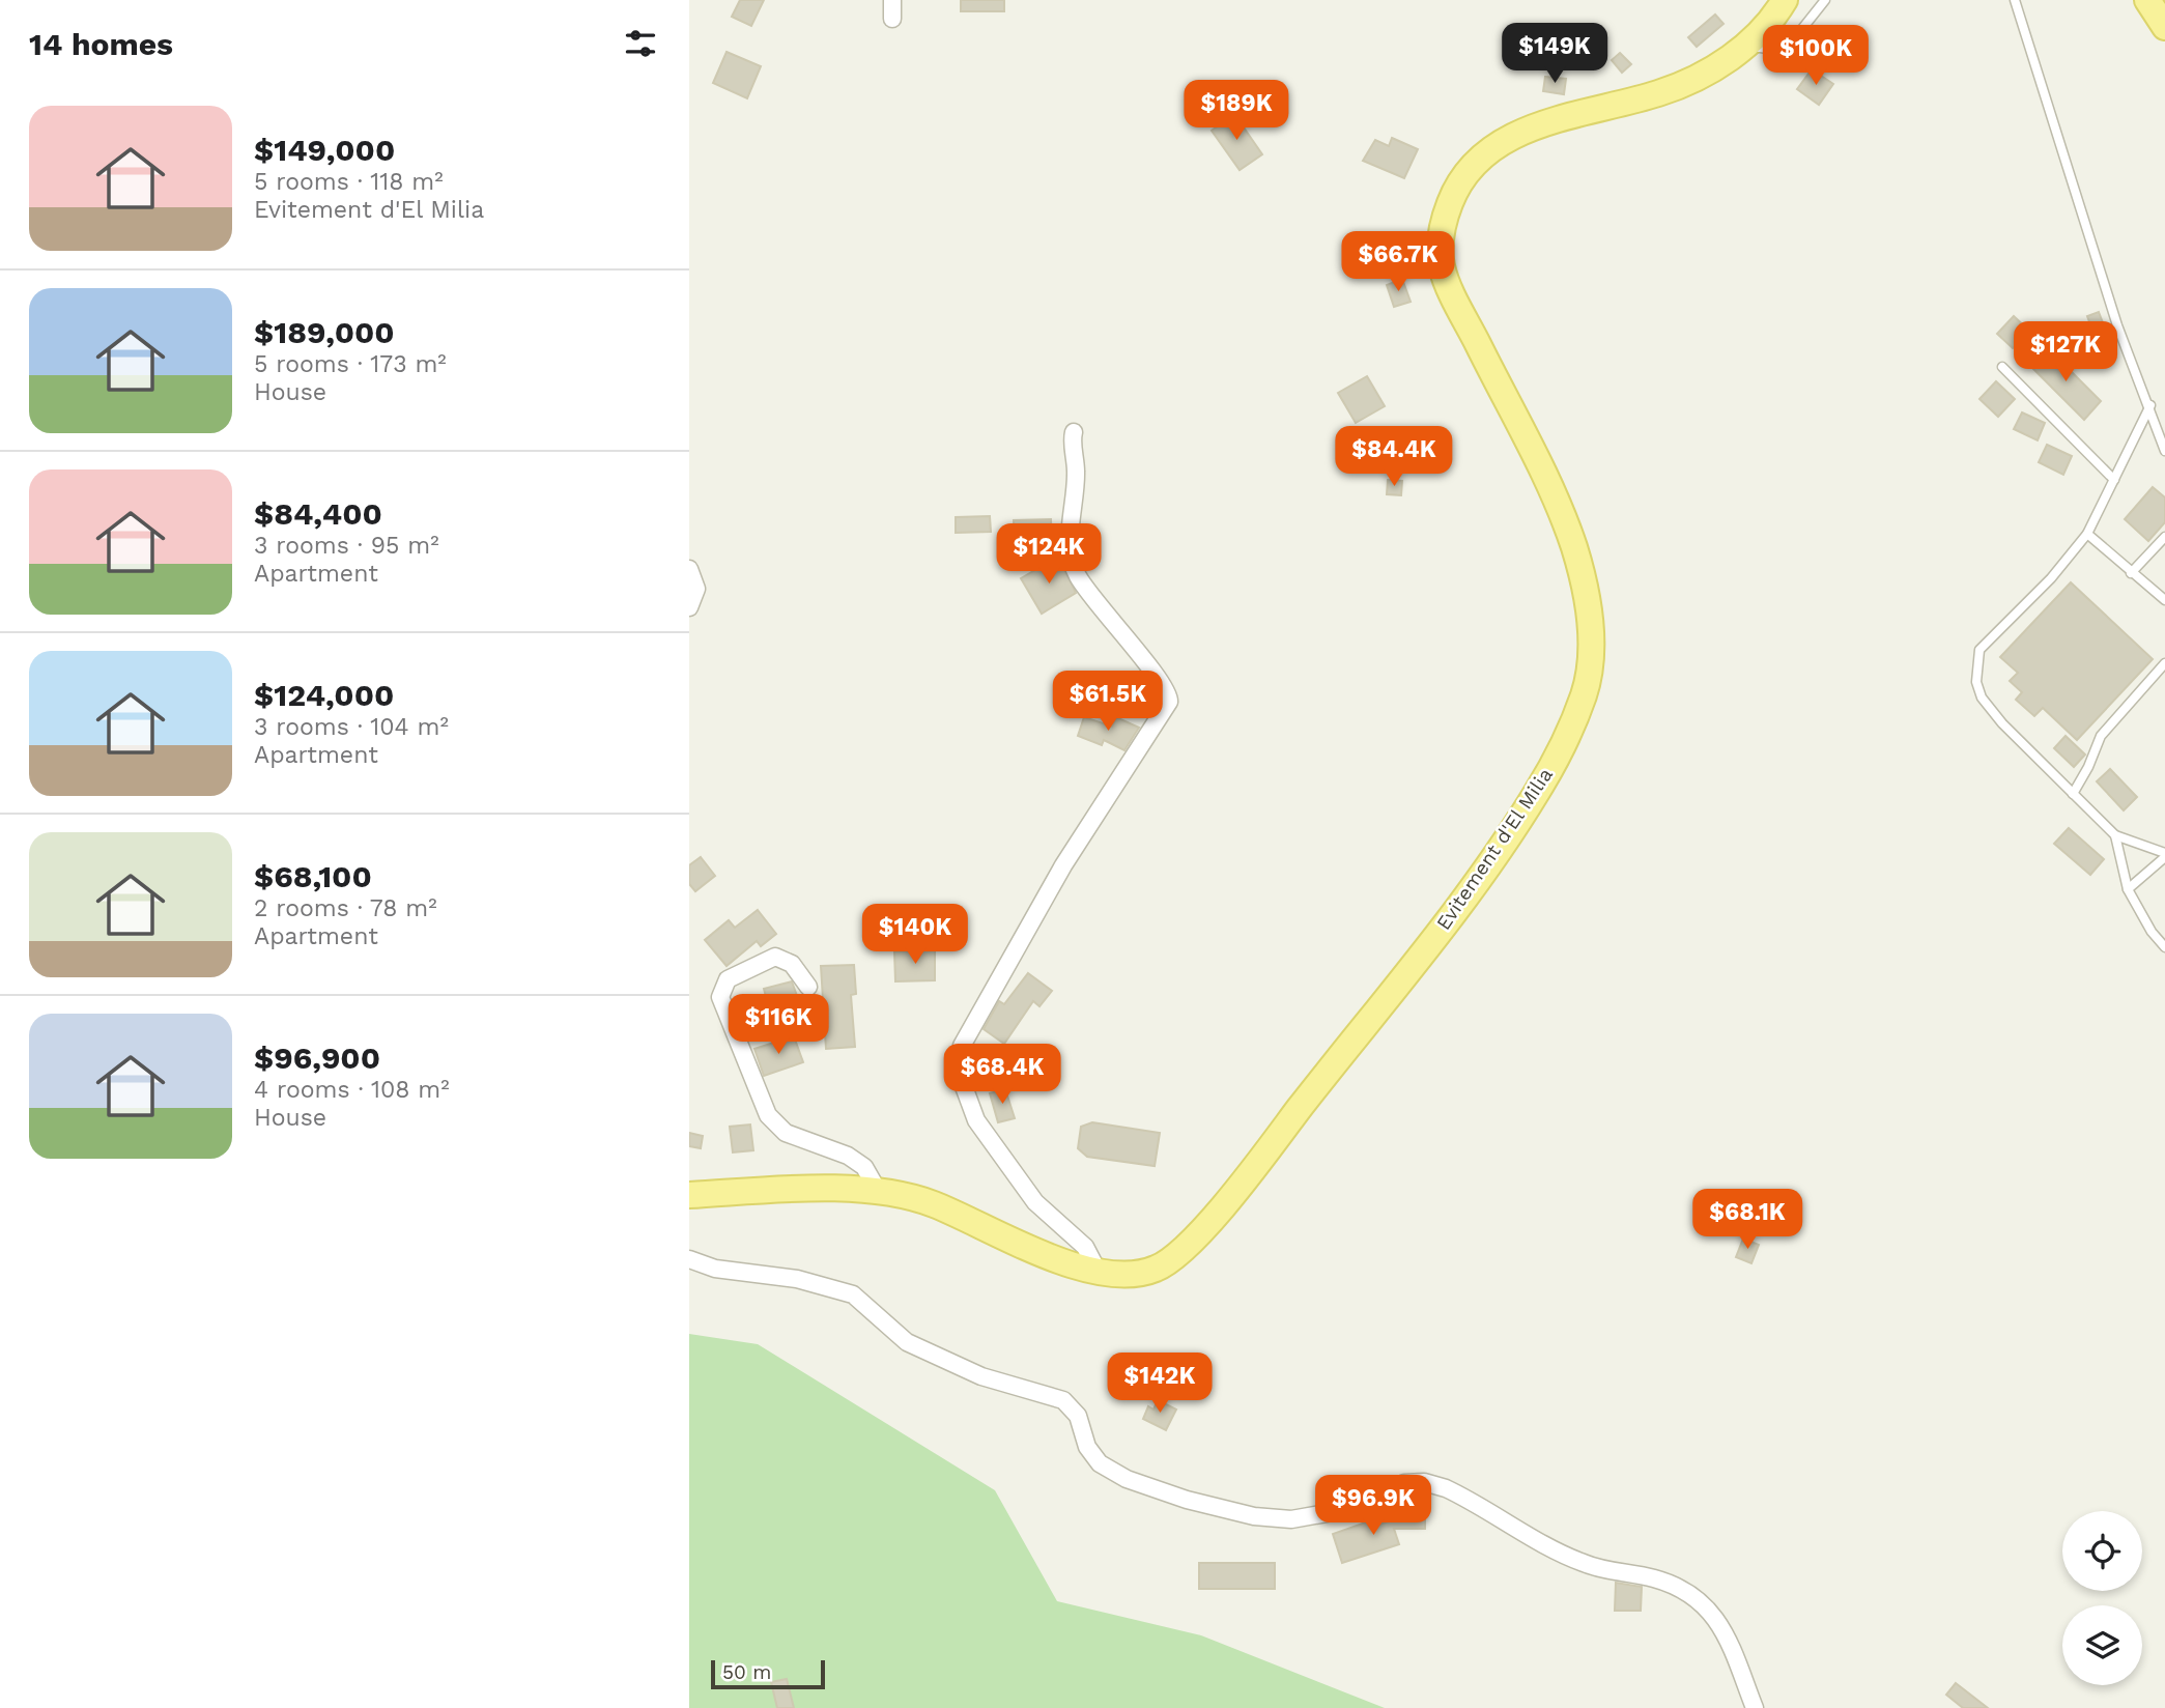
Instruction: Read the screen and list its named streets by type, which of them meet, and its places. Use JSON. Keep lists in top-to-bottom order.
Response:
{
  "streets": {
    "main road": ["Evitement d'El Milia"]
  },
  "scale_bar": "50 m",
  "page": {
    "heading": "14 homes",
    "price": [
      "$149K",
      "$100K",
      "$189K",
      "$66.7K",
      "$127K",
      "$84.4K",
      "$124K",
      "$61.5K",
      "$140K",
      "$116K",
      "$68.4K",
      "$68.1K",
      "$142K",
      "$96.9K"
    ],
    "list": [
      {
        "name": "$149,000",
        "note": "5 rooms · 118 m² · Evitement d'El Milia"
      },
      {
        "name": "$189,000",
        "note": "5 rooms · 173 m² · House"
      },
      {
        "name": "$84,400",
        "note": "3 rooms · 95 m² · Apartment"
      },
      {
        "name": "$124,000",
        "note": "3 rooms · 104 m² · Apartment"
      },
      {
        "name": "$68,100",
        "note": "2 rooms · 78 m² · Apartment"
      },
      {
        "name": "$96,900",
        "note": "4 rooms · 108 m² · House"
      }
    ],
    "scale": "50 m"
  }
}
